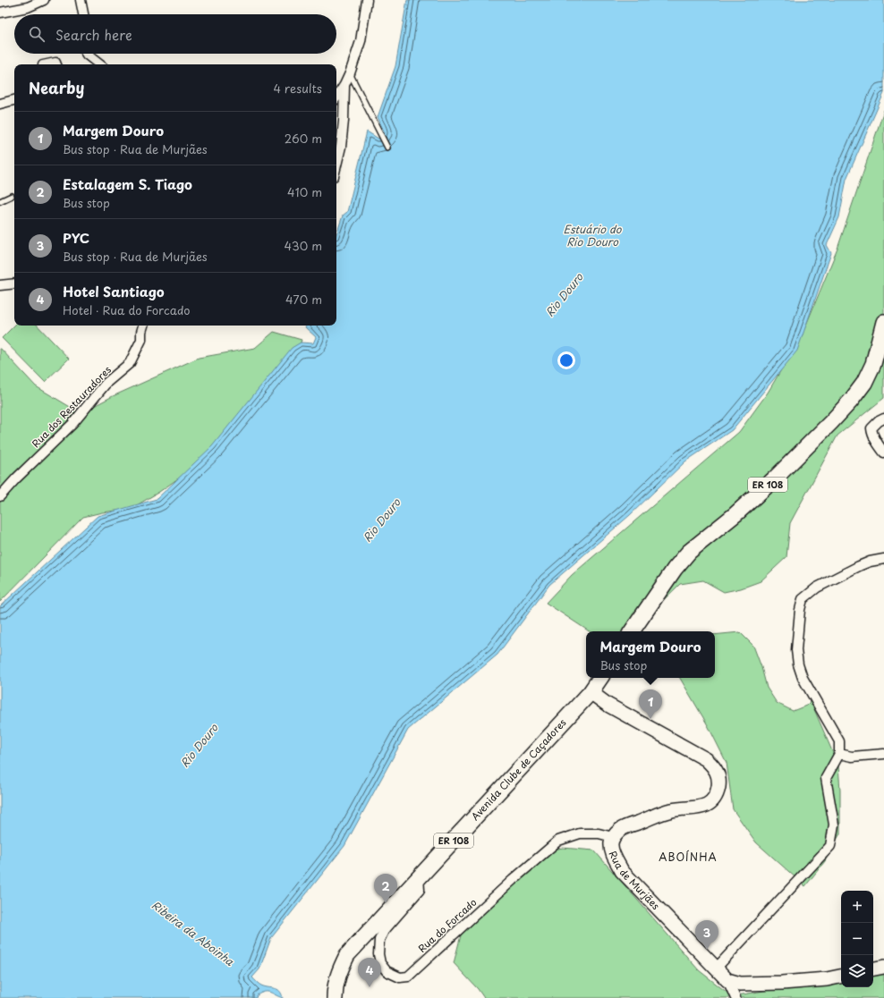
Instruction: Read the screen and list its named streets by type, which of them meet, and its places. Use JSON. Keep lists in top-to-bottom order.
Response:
{
  "streets": {
    "main road": ["ER 108", "Avenida Clube de Caçadores", "Rua de Murjães"],
    "street": ["Rua dos Restauradores", "Rua do Forcado"]
  },
  "crossings": [
    ["Avenida Clube de Caçadores", "Rua de Murjães"],
    ["Avenida Clube de Caçadores", "Rua do Forcado"],
    ["Rua de Murjães", "Rua do Forcado"]
  ],
  "districts": ["ABOÍNHA"],
  "water": ["Estuário do Rio Douro", "Rio Douro", "Ribeira da Aboinha"],
  "page": {
    "search": "Search here",
    "heading": ["Nearby", "4 results"],
    "list": [
      {
        "mark": "1",
        "name": "Margem Douro",
        "note": "Bus stop · Rua de Murjães",
        "value": "260 m"
      },
      {
        "mark": "2",
        "name": "Estalagem S. Tiago",
        "note": "Bus stop",
        "value": "410 m"
      },
      {
        "mark": "3",
        "name": "PYC",
        "note": "Bus stop · Rua de Murjães",
        "value": "430 m"
      },
      {
        "mark": "4",
        "name": "Hotel Santiago",
        "note": "Hotel · Rua do Forcado",
        "value": "470 m"
      }
    ],
    "popup": ["Margem Douro", "Bus stop"],
    "pins": [
      "1",
      "2",
      "3",
      "4"
    ],
    "map_buttons": ["+", "−"]
  }
}
